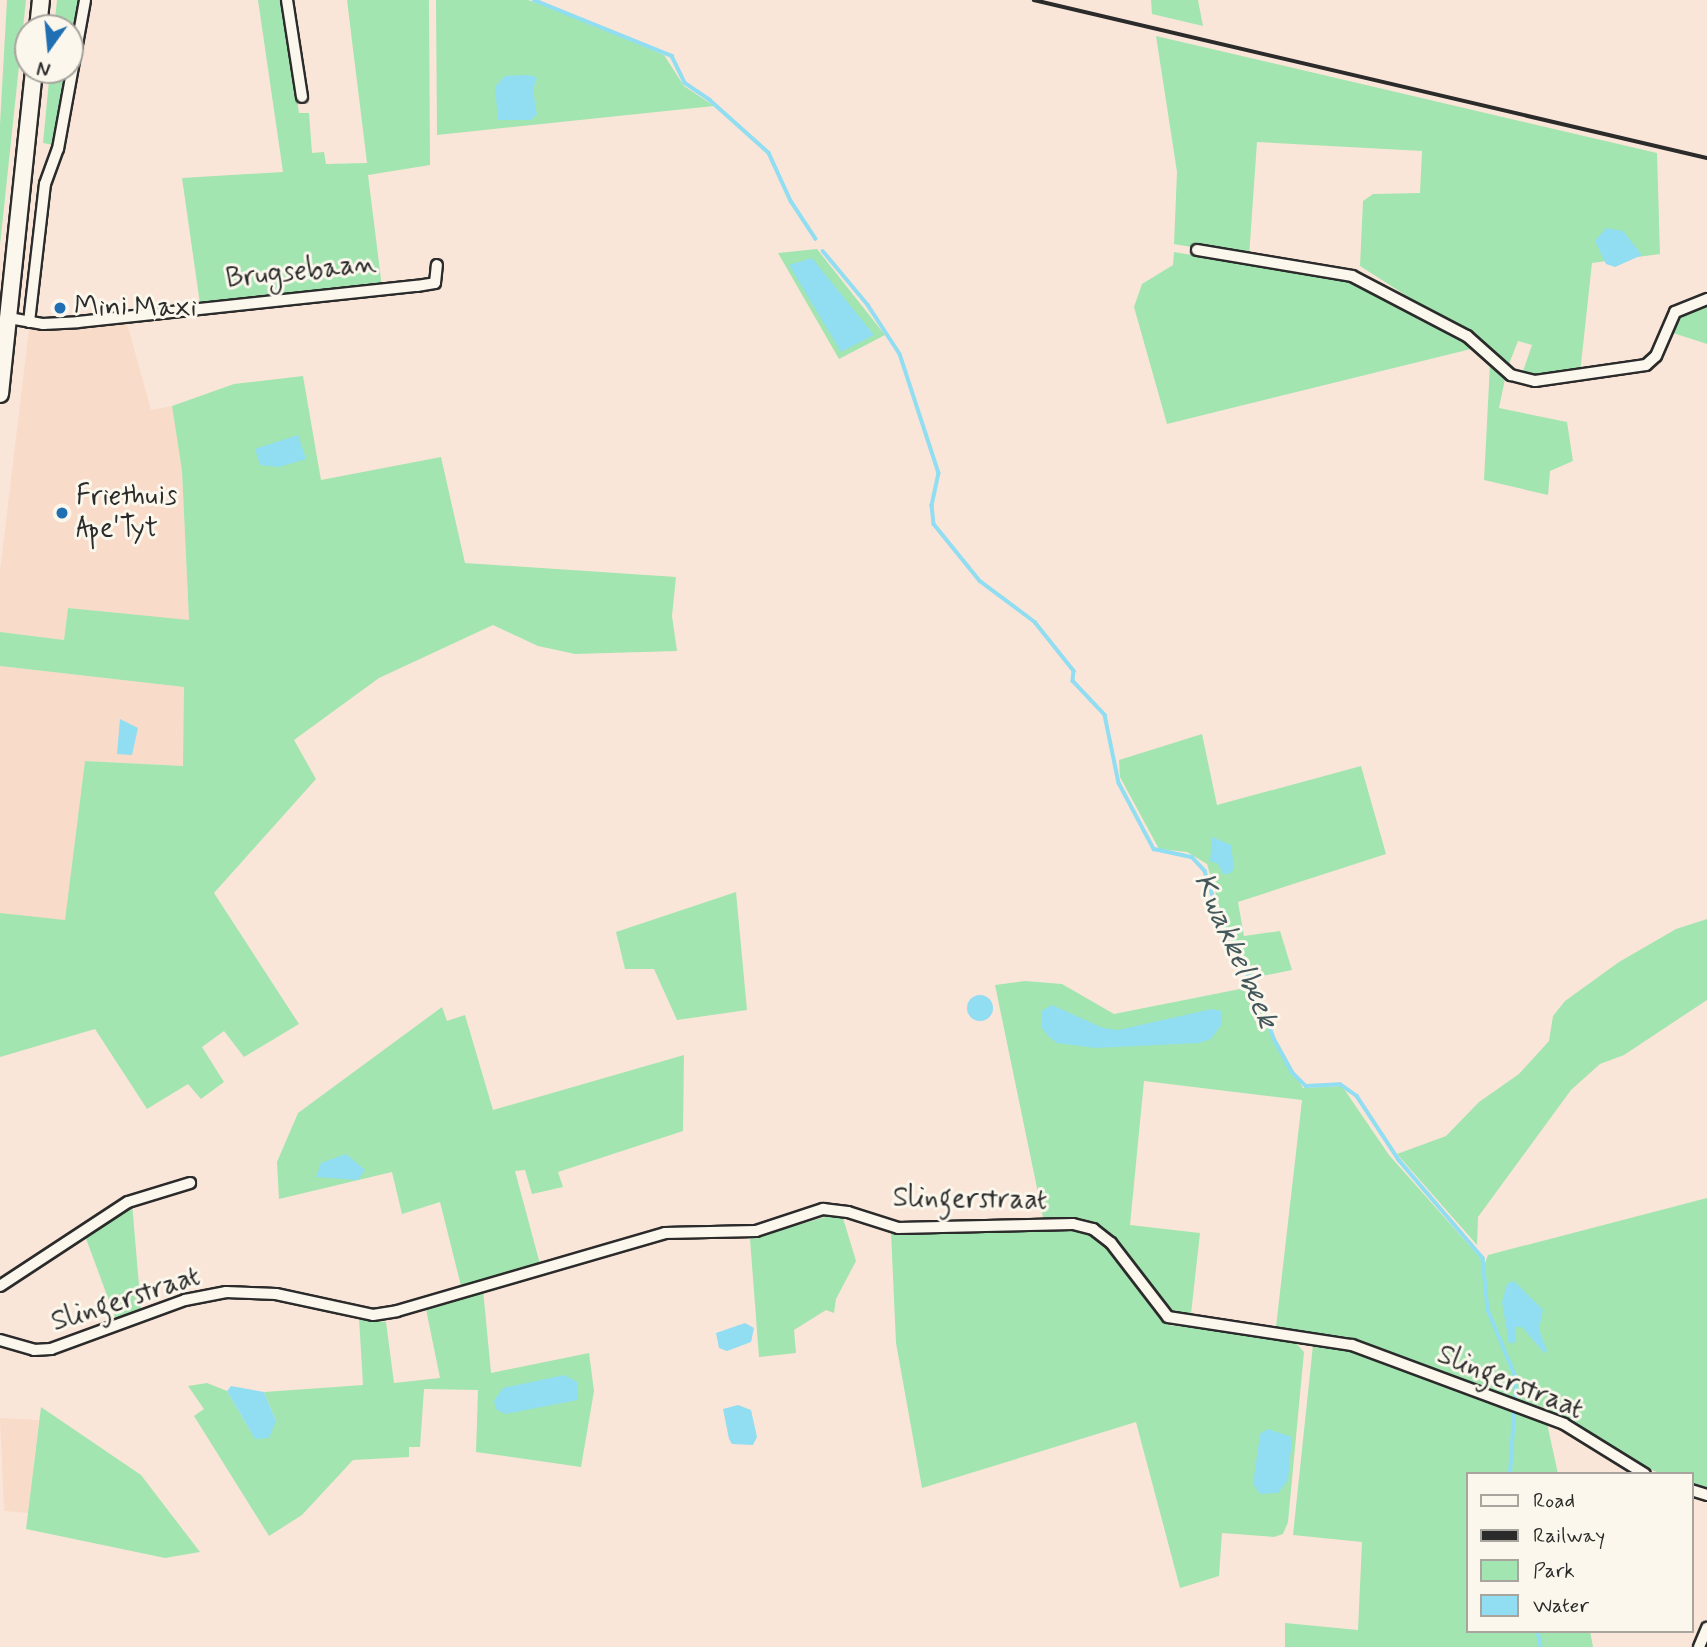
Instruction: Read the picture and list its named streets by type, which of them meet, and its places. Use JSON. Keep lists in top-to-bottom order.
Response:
{
  "streets": {
    "street": ["Brugsebaan", "Slingerstraat"]
  },
  "water": ["Kwakkelbeek"],
  "places": ["Mini Maxi", "Friethuis Ape'Tyt"],
  "legend": [
    "Road",
    "Railway",
    "Park",
    "Water"
  ],
  "north": "bottom"
}
